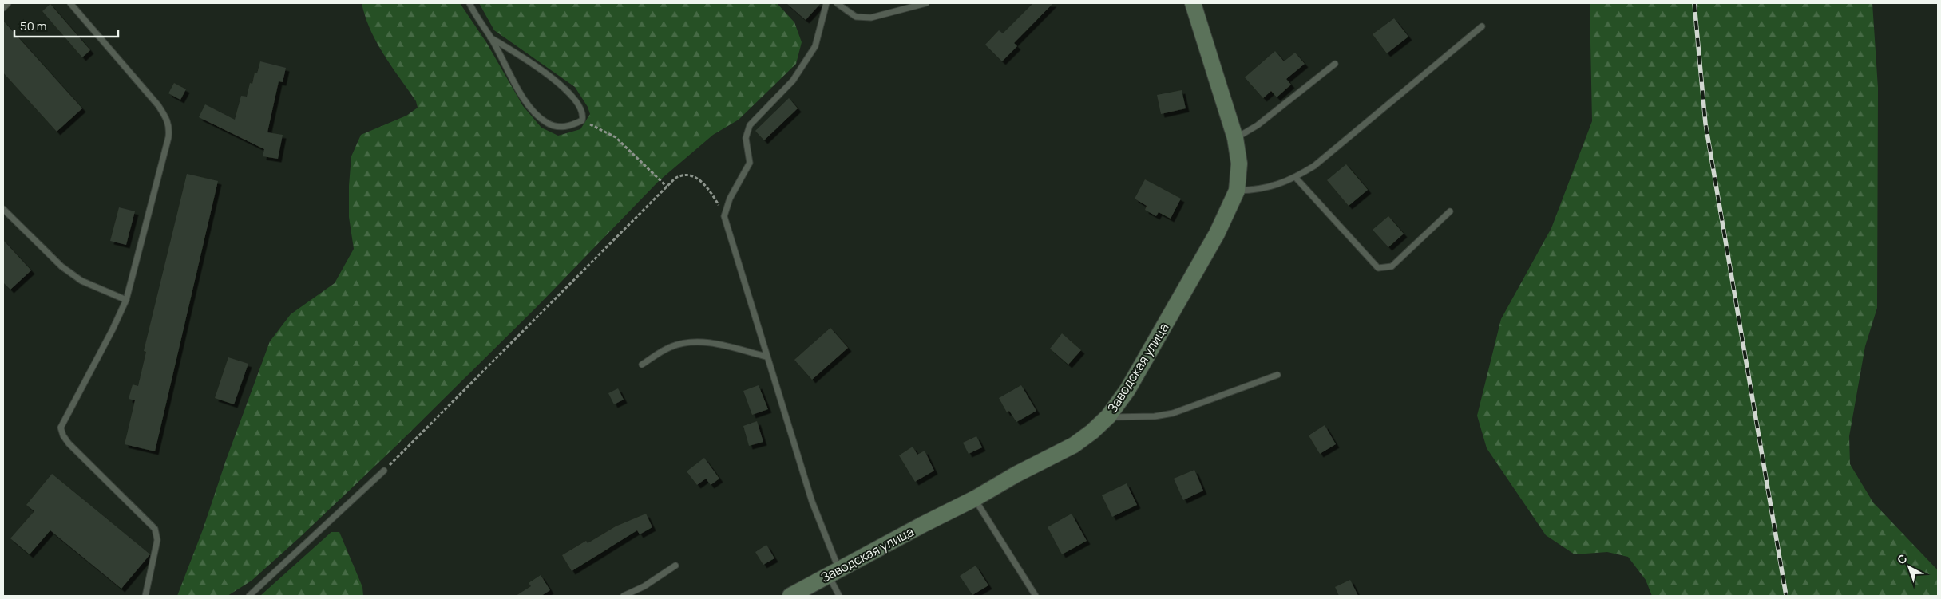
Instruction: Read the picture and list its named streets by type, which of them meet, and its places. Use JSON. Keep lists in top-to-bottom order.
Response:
{
  "streets": {
    "street": ["Заводская улица"]
  },
  "scale_bar": "50 m",
  "north": "top left"
}
